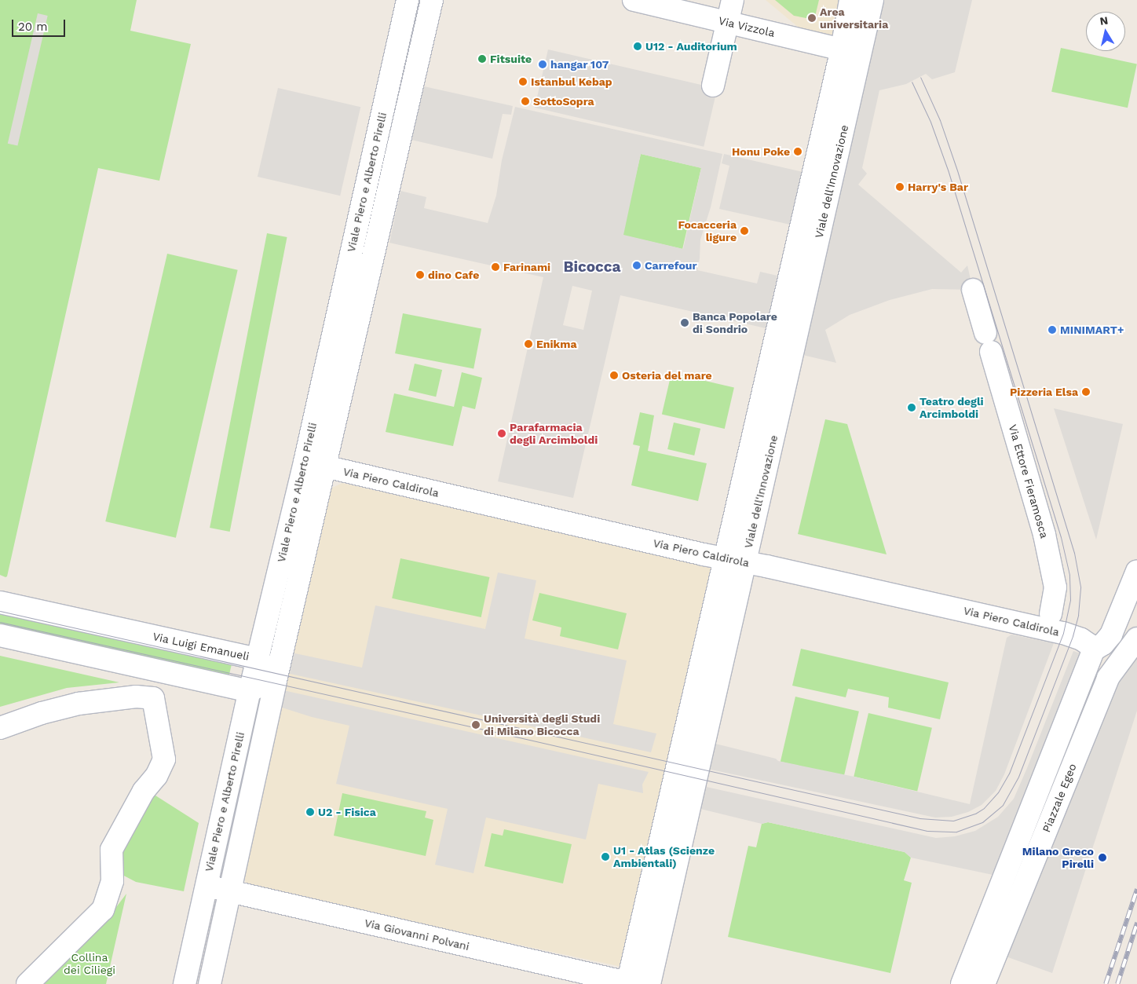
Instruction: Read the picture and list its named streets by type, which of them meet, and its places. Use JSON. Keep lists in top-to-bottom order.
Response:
{
  "streets": {
    "street": [
      "Via Vizzola",
      "Viale dell'Innovazione",
      "Viale Piero e Alberto Pirelli",
      "Via Ettore Fieramosca",
      "Via Piero Caldirola",
      "Via Luigi Emanueli",
      "Piazzale Egeo",
      "Via Giovanni Polvani"
    ]
  },
  "crossings": [
    ["Via Vizzola", "Viale dell'Innovazione"],
    ["Viale dell'Innovazione", "Via Piero Caldirola"],
    ["Viale dell'Innovazione", "Via Giovanni Polvani"],
    ["Viale Piero e Alberto Pirelli", "Via Piero Caldirola"],
    ["Viale Piero e Alberto Pirelli", "Via Luigi Emanueli"],
    ["Viale Piero e Alberto Pirelli", "Via Giovanni Polvani"],
    ["Via Piero Caldirola", "Piazzale Egeo"]
  ],
  "districts": ["Bicocca"],
  "parks": ["Collina dei Ciliegi"],
  "places": [
    "Area universitaria",
    "U12 - Auditorium",
    "Fitsuite",
    "hangar 107",
    "Istanbul Kebap",
    "SottoSopra",
    "Honu Poke",
    "Harry's Bar",
    "Focacceria ligure",
    "Carrefour",
    "Farinami",
    "dino Cafe",
    "Banca Popolare di Sondrio",
    "MINIMART+",
    "Enikma",
    "Osteria del mare",
    "Pizzeria Elsa",
    "Teatro degli Arcimboldi",
    "Parafarmacia degli Arcimboldi",
    "Università degli Studi di Milano Bicocca",
    "U2 - Fisica",
    "U1 - Atlas (Scienze Ambientali)",
    "Milano Greco Pirelli"
  ],
  "scale_bar": "20 m",
  "north": "top"
}
